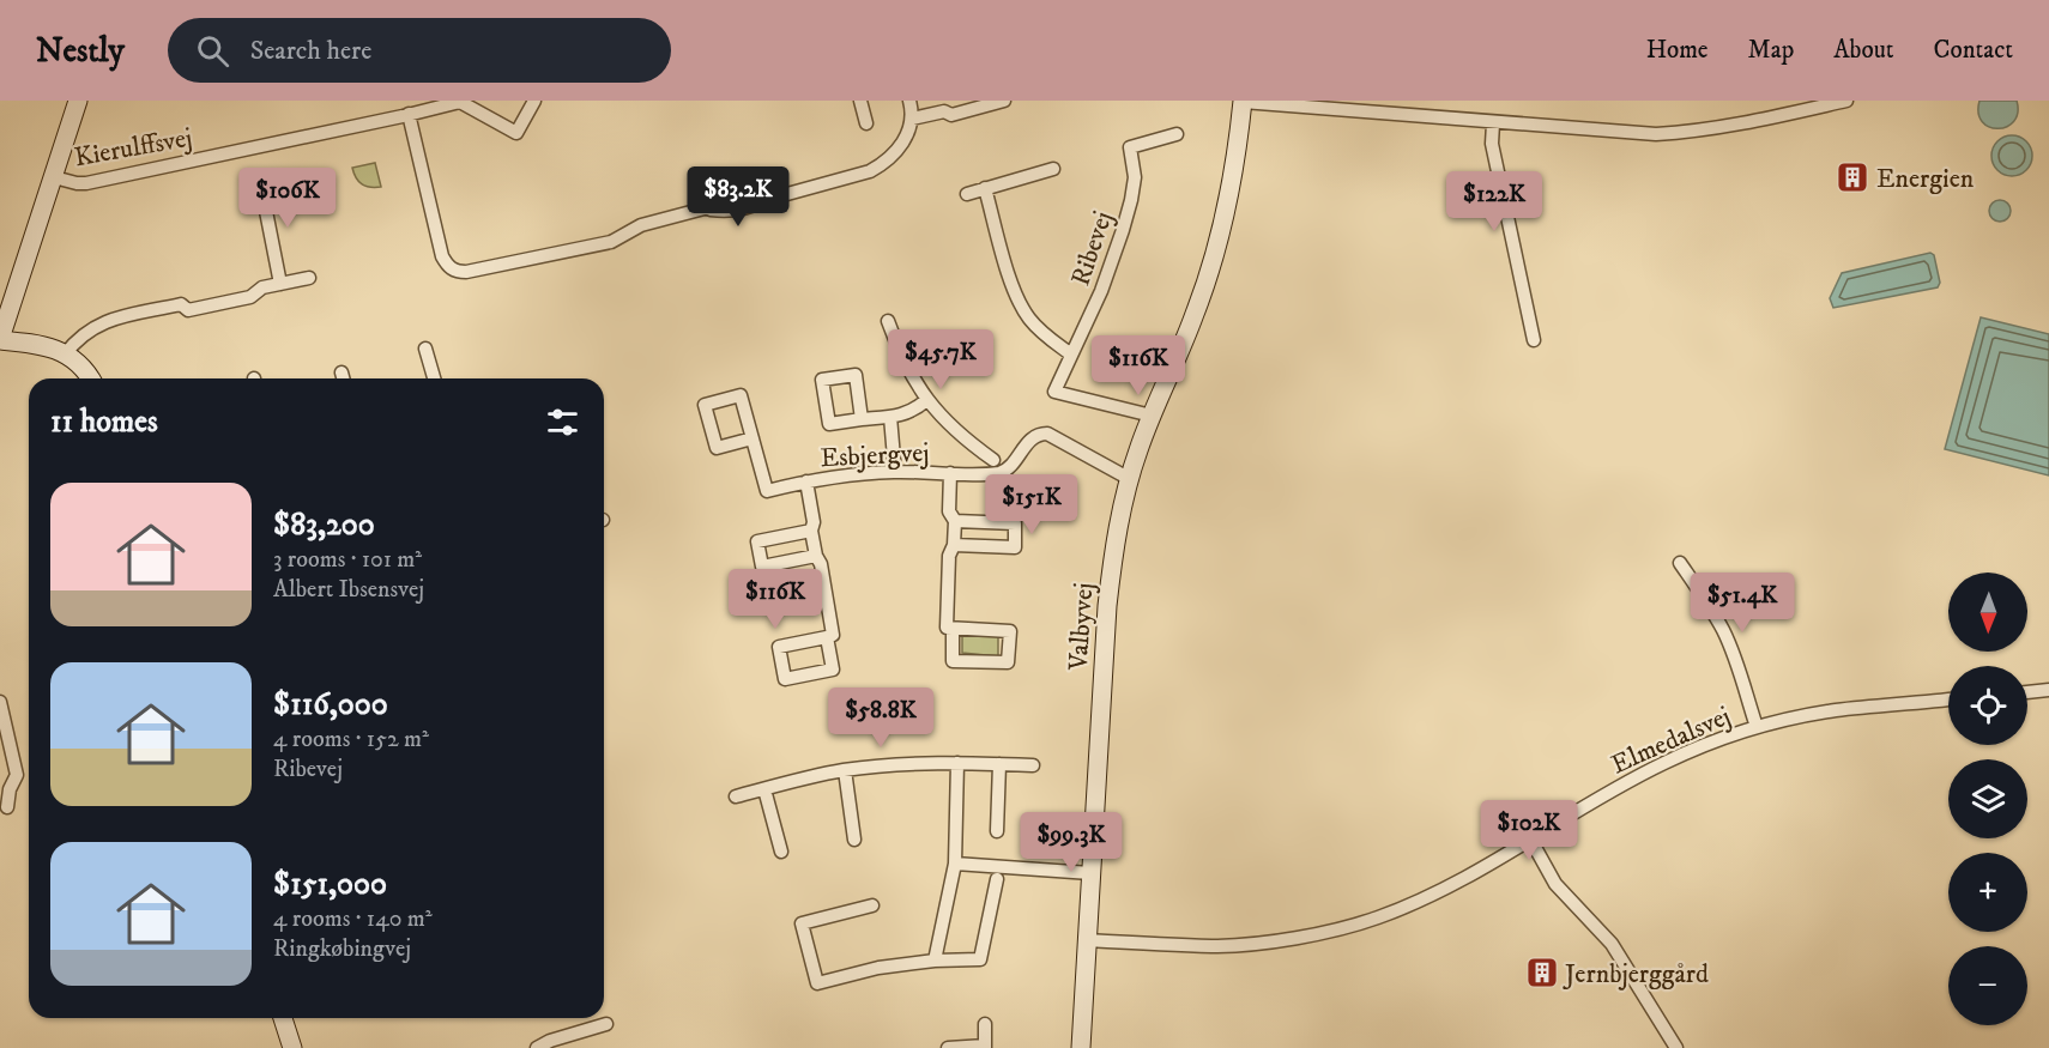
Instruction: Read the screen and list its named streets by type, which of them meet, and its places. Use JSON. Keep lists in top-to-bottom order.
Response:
{
  "streets": {
    "street": [
      "Kierulffsvej",
      "Ribevej",
      "Esbjergvej",
      "Valbyvej",
      "Elmedalsvej"
    ]
  },
  "crossings": [
    ["Ribevej", "Valbyvej"],
    ["Esbjergvej", "Valbyvej"],
    ["Valbyvej", "Elmedalsvej"]
  ],
  "places": {
    "building": ["Energien", "Jernbjerggård"]
  },
  "north": "bottom",
  "page": {
    "header": "Nestly",
    "search": "Search here",
    "nav": [
      "Home",
      "Map",
      "About",
      "Contact"
    ],
    "price": [
      "$83.2K",
      "$106K",
      "$122K",
      "$45.7K",
      "$116K",
      "$151K",
      "$116K",
      "$51.4K",
      "$58.8K",
      "$102K",
      "$99.3K"
    ],
    "heading": "11 homes",
    "list": [
      {
        "name": "$83,200",
        "note": "3 rooms · 101 m² · Albert Ibsensvej"
      },
      {
        "name": "$116,000",
        "note": "4 rooms · 152 m² · Ribevej"
      },
      {
        "name": "$151,000",
        "note": "4 rooms · 140 m² · Ringkøbingvej"
      }
    ],
    "map_buttons": ["+", "−"]
  }
}
